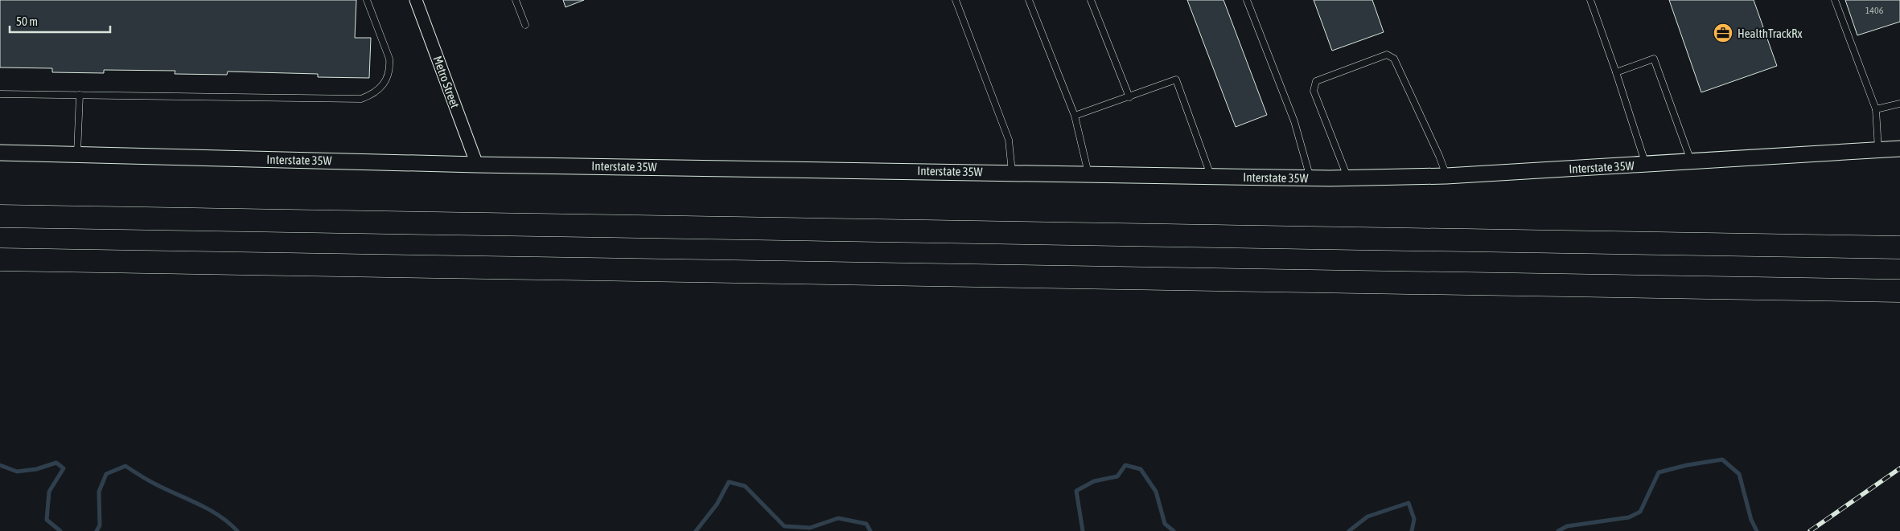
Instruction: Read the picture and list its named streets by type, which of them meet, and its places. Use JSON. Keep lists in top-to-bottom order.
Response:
{
  "streets": {
    "street": ["Metro Street", "Interstate 35W"]
  },
  "crossings": [
    ["Metro Street", "Interstate 35W"]
  ],
  "places": {
    "office": ["HealthTrackRx"]
  },
  "house_numbers": ["1406"],
  "scale_bar": "50 m"
}
